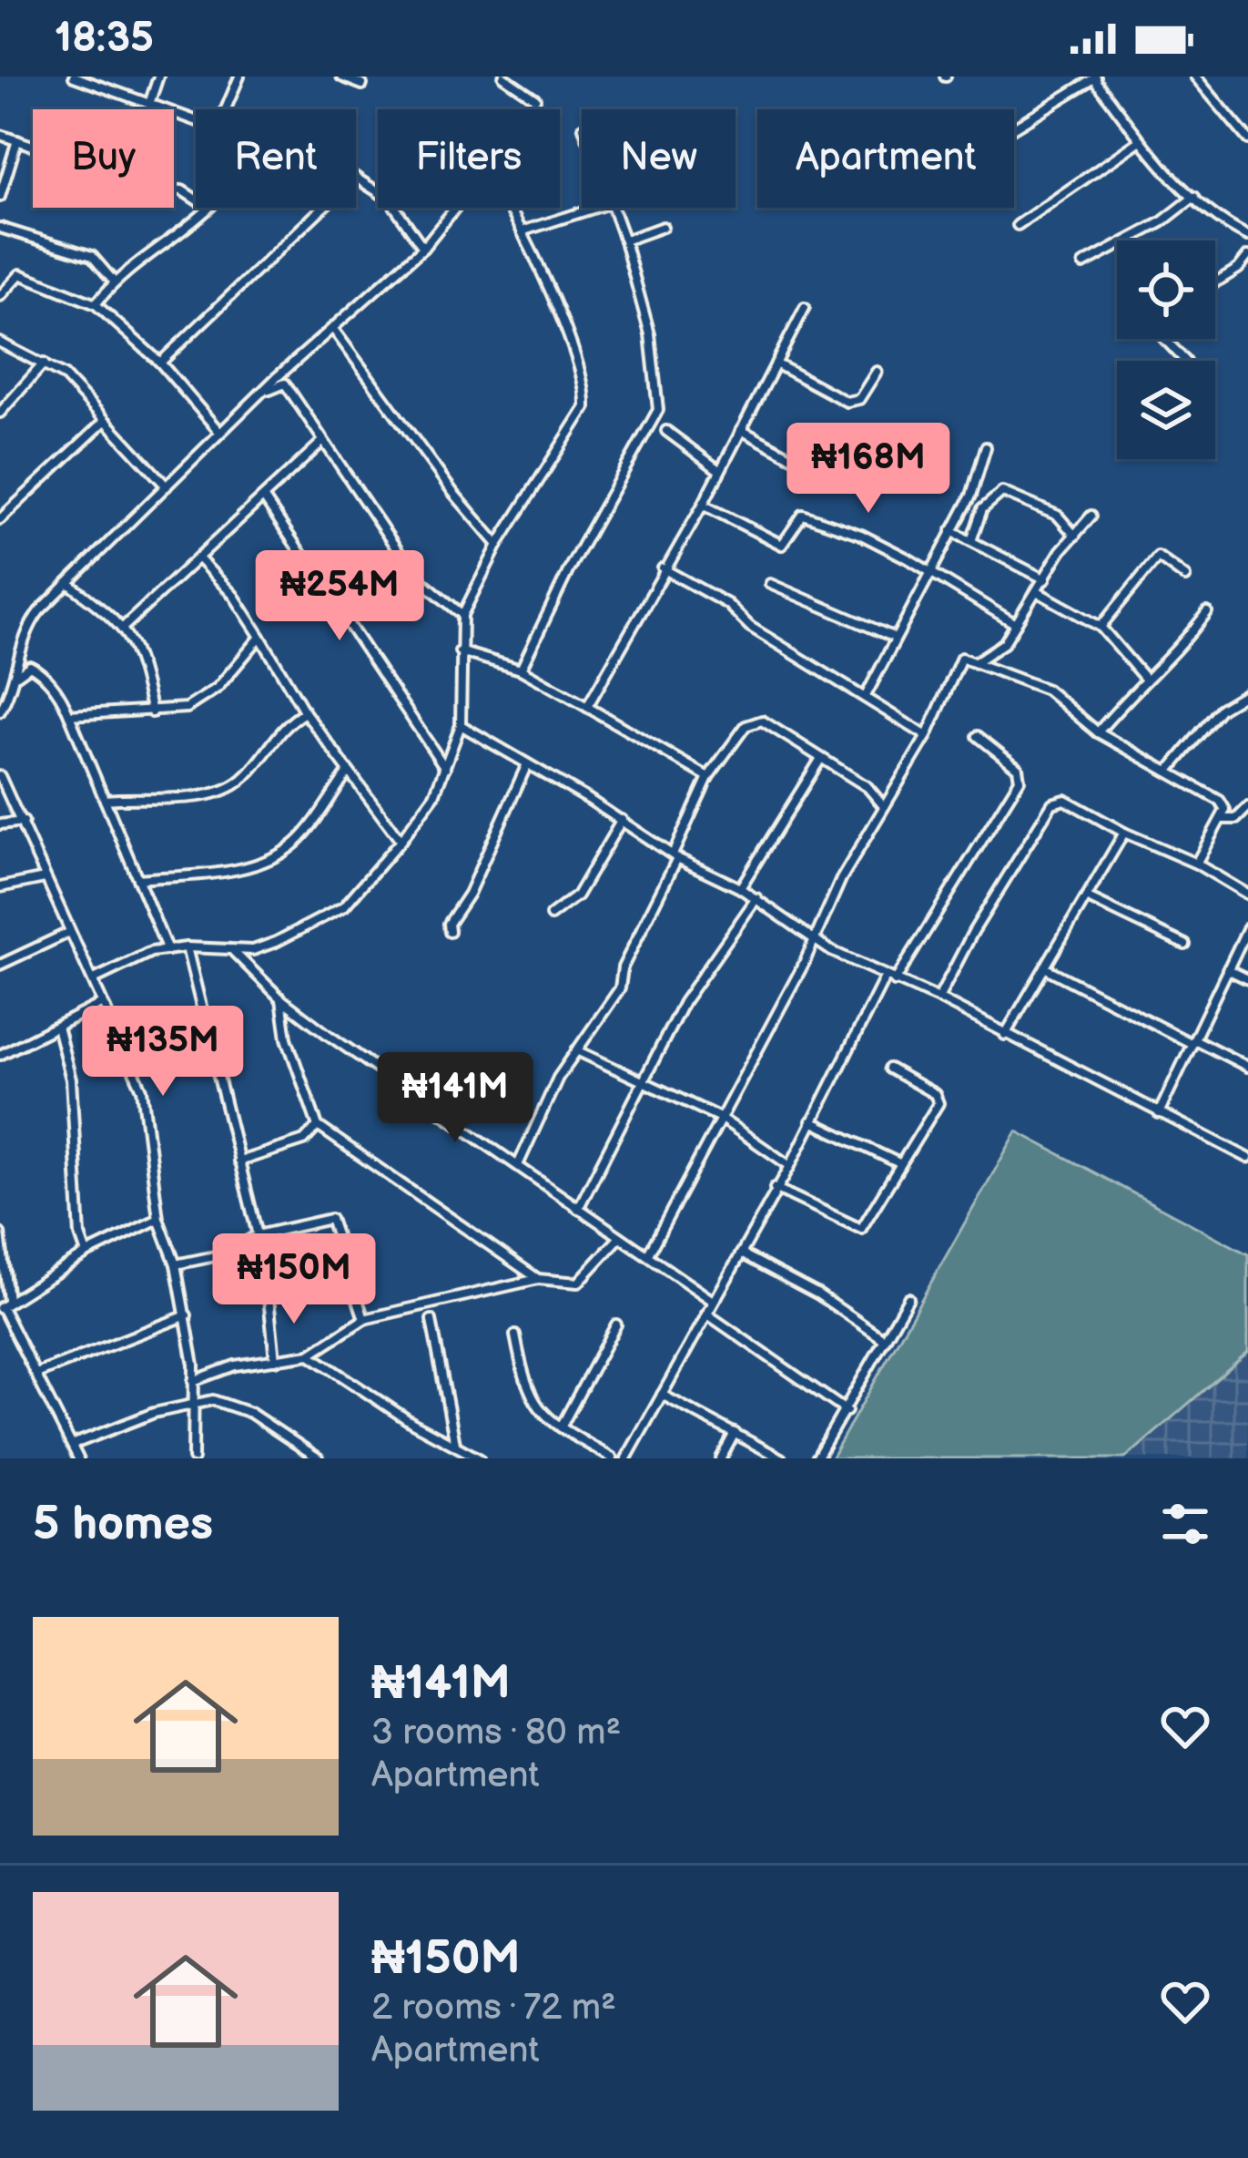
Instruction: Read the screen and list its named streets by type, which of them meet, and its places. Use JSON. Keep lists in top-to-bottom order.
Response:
{
  "page": {
    "status": "18:35",
    "chip": [
      "Buy",
      "Rent",
      "Filters",
      "New",
      "Apartment"
    ],
    "price": [
      "₦168M",
      "₦254M",
      "₦135M",
      "₦141M",
      "₦150M"
    ],
    "heading": "5 homes",
    "list": [
      {
        "name": "₦141M",
        "note": "3 rooms · 80 m² · Apartment"
      },
      {
        "name": "₦150M",
        "note": "2 rooms · 72 m² · Apartment"
      }
    ]
  }
}
